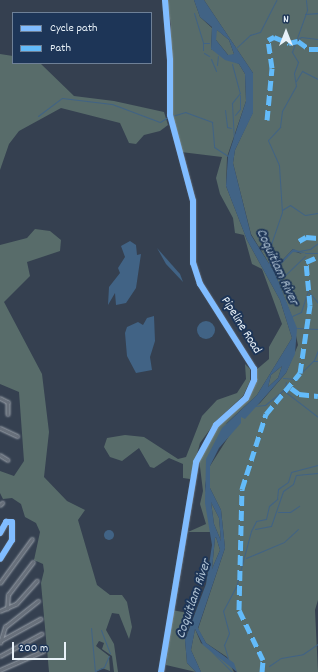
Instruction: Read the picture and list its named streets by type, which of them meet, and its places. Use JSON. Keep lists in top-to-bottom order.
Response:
{
  "streets": {
    "street": ["Pipeline Road"]
  },
  "water": ["Coquitlam River"],
  "legend": ["Cycle path", "Path"],
  "scale_bar": "200 m",
  "north": "top"
}
